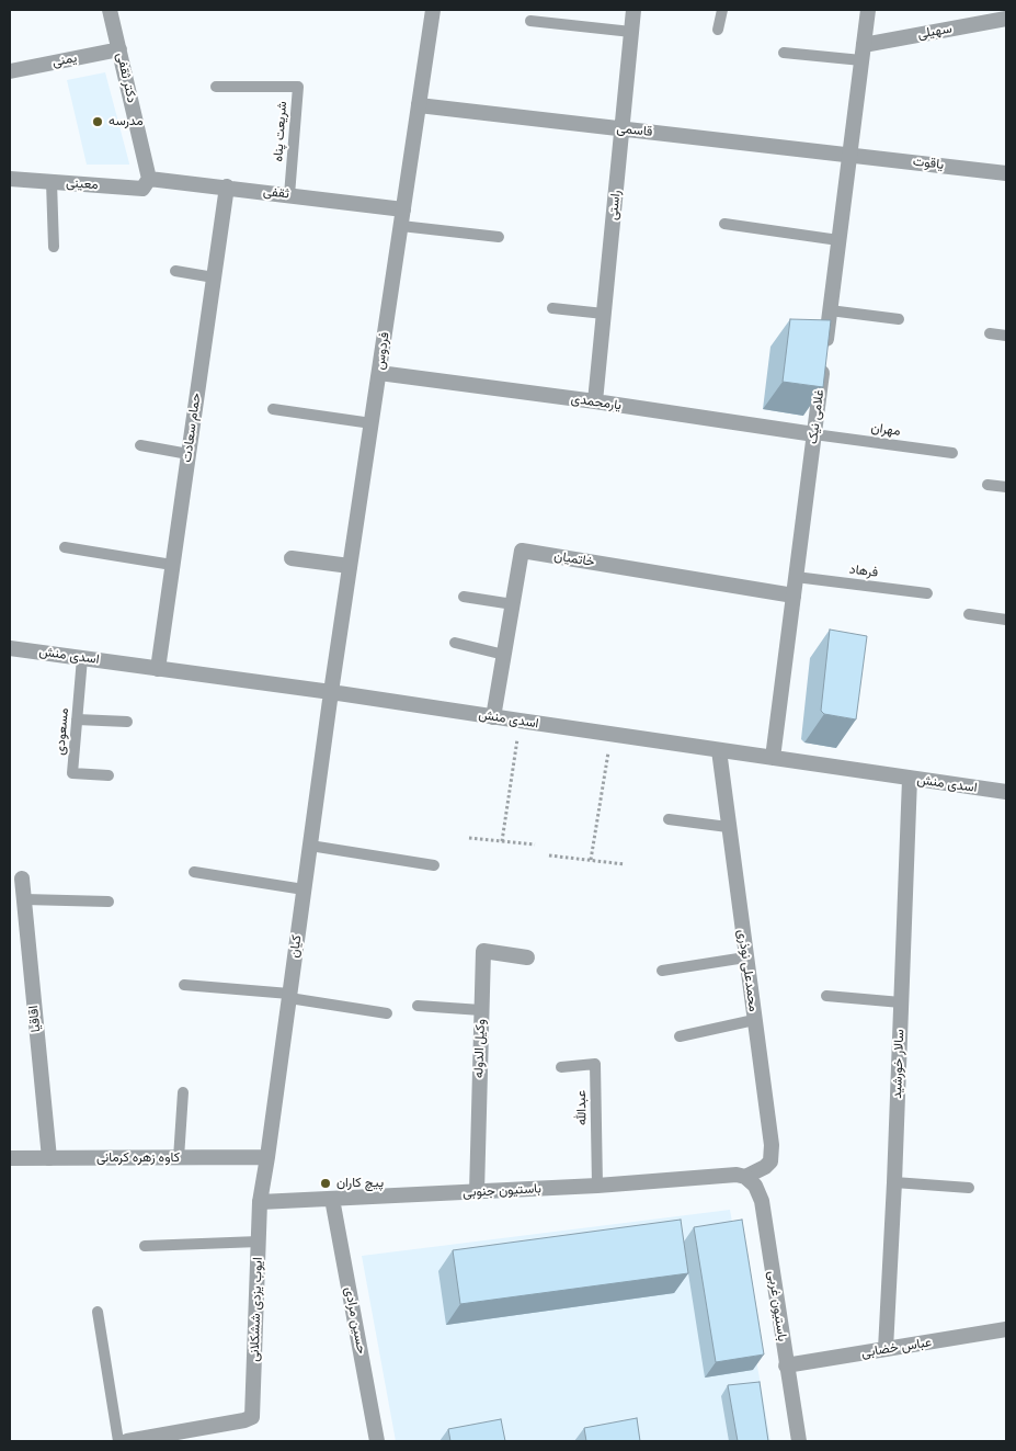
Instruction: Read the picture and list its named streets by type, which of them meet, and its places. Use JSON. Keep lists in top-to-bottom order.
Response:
{
  "streets": {
    "street": [
      "سهیلی",
      "یمنی",
      "دکتر ثقفی",
      "قاسمی",
      "یاقوت",
      "معینی",
      "ثقفی",
      "راستی",
      "فردوس",
      "یارمحمدی",
      "غلامی نیک",
      "حمام سعادت",
      "خاتمیان",
      "اسدی منش",
      "کیان",
      "محمدعلی نوذری",
      "اقاقیا",
      "وکیل الدوله",
      "سالار خورشید",
      "کاوه زهره کرمانی",
      "باستیون جنوبی",
      "باستیون غربی",
      "ایوب یزدی ششکلانی",
      "حسین مرادی",
      "عباس خضابی"
    ],
    "lane": [
      "شریعت پناه",
      "مهران",
      "فرهاد",
      "مسعودی",
      "عبدالله"
    ]
  },
  "crossings": [
    ["سهیلی", "غلامی نیک"],
    ["یمنی", "دکتر ثقفی"],
    ["دکتر ثقفی", "معینی"],
    ["دکتر ثقفی", "ثقفی"],
    ["قاسمی", "یاقوت"],
    ["قاسمی", "راستی"],
    ["قاسمی", "فردوس"],
    ["قاسمی", "غلامی نیک"],
    ["شریعت پناه", "ثقفی"],
    ["یاقوت", "غلامی نیک"],
    ["معینی", "ثقفی"],
    ["ثقفی", "فردوس"],
    ["ثقفی", "حمام سعادت"],
    ["راستی", "یارمحمدی"],
    ["فردوس", "یارمحمدی"],
    ["فردوس", "اسدی منش"],
    ["فردوس", "کیان"],
    ["یارمحمدی", "غلامی نیک"],
    ["یارمحمدی", "مهران"],
    ["غلامی نیک", "مهران"],
    ["غلامی نیک", "خاتمیان"],
    ["غلامی نیک", "فرهاد"],
    ["غلامی نیک", "اسدی منش"],
    ["حمام سعادت", "اسدی منش"],
    ["خاتمیان", "اسدی منش"],
    ["اسدی منش", "مسعودی"],
    ["اسدی منش", "کیان"],
    ["اسدی منش", "محمدعلی نوذری"],
    ["اسدی منش", "سالار خورشید"],
    ["کیان", "کاوه زهره کرمانی"],
    ["کیان", "باستیون جنوبی"],
    ["کیان", "ایوب یزدی ششکلانی"],
    ["محمدعلی نوذری", "باستیون جنوبی"],
    ["محمدعلی نوذری", "باستیون غربی"],
    ["اقاقیا", "کاوه زهره کرمانی"],
    ["وکیل الدوله", "باستیون جنوبی"],
    ["سالار خورشید", "عباس خضابی"],
    ["عبدالله", "باستیون جنوبی"],
    ["باستیون جنوبی", "باستیون غربی"],
    ["باستیون جنوبی", "ایوب یزدی ششکلانی"],
    ["باستیون جنوبی", "حسین مرادی"],
    ["باستیون غربی", "عباس خضابی"]
  ],
  "places": ["مدرسه", "پیچ کاران"]
}
